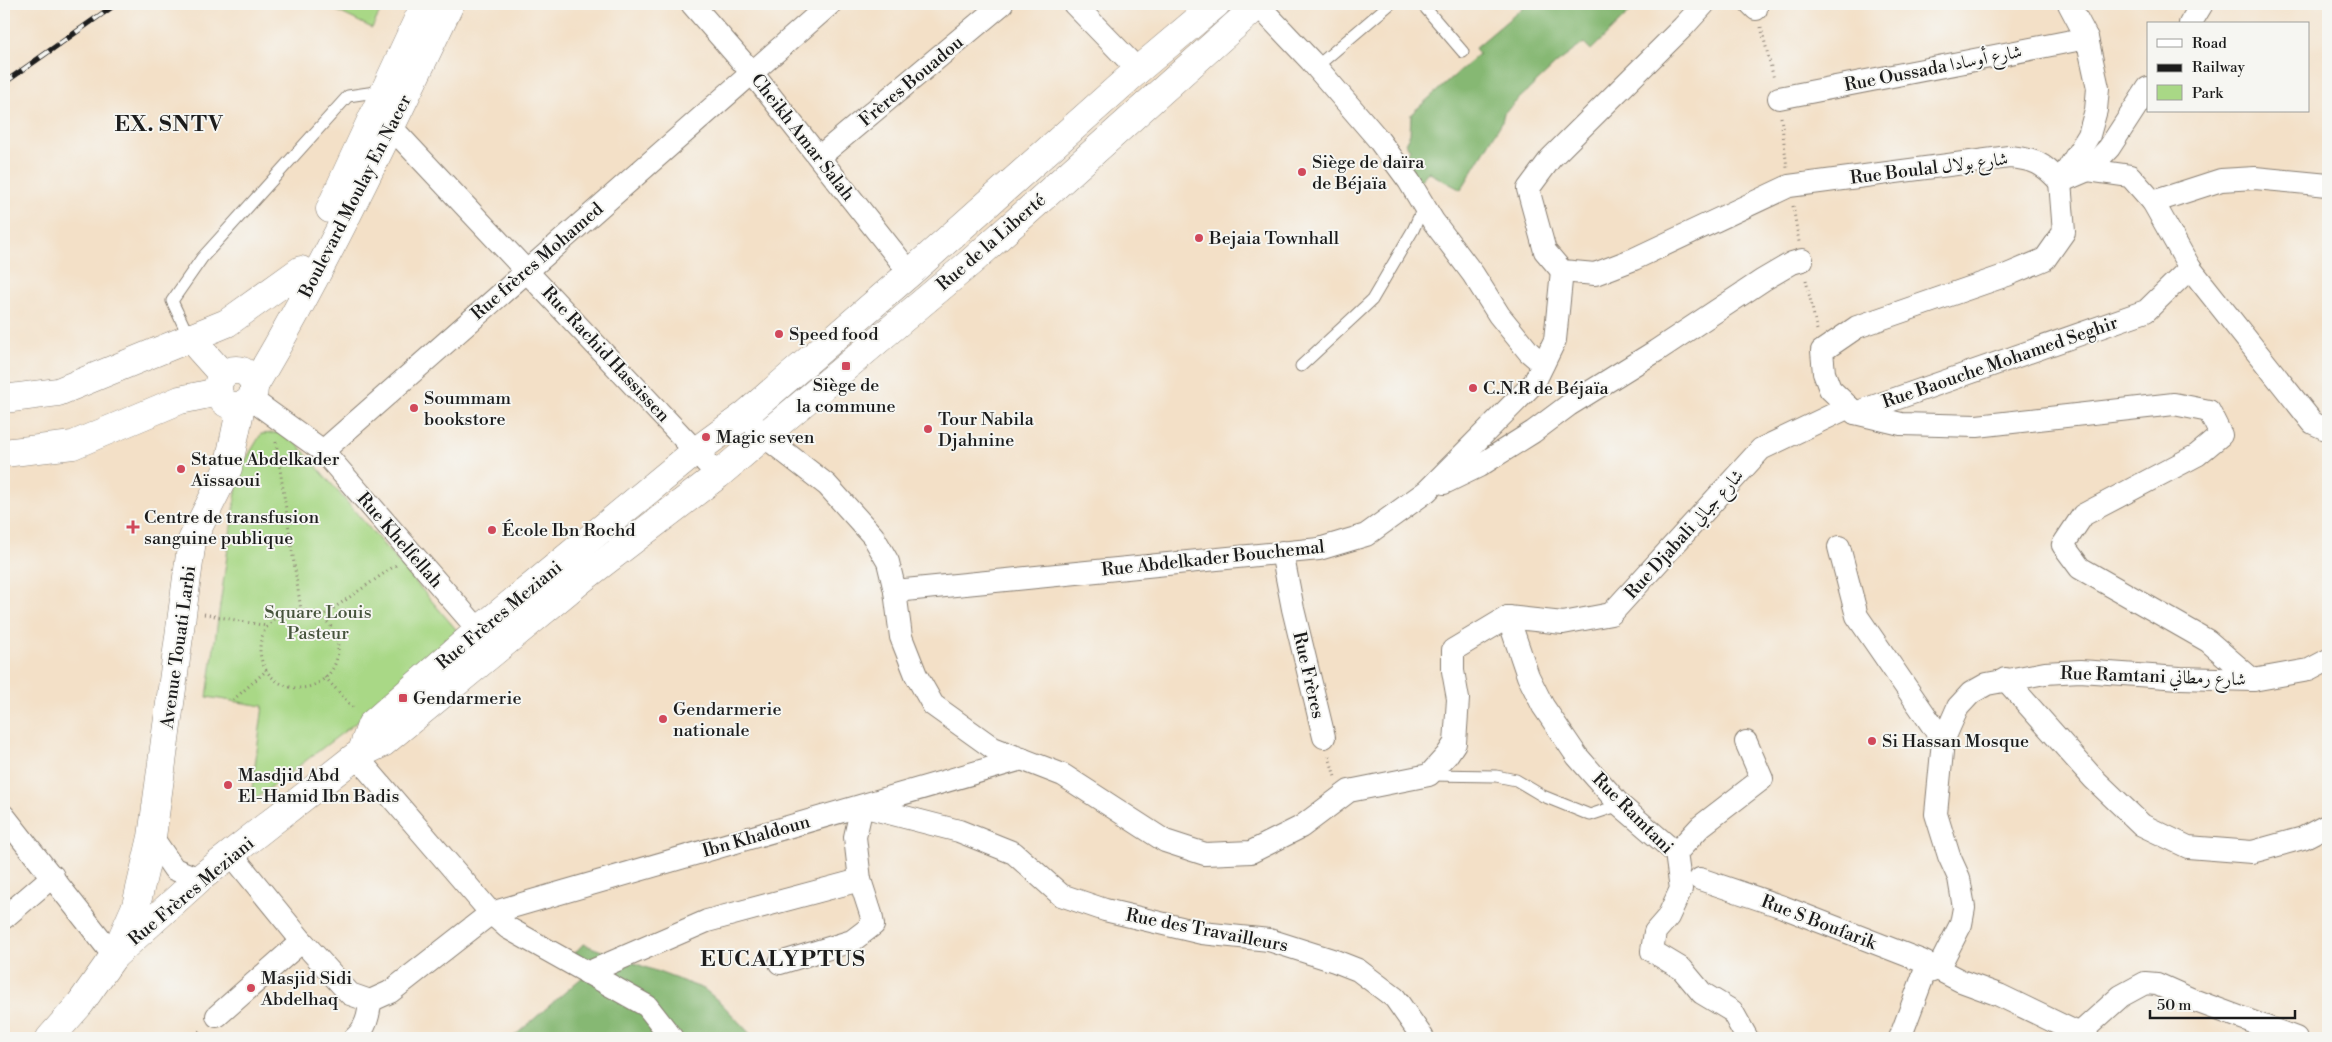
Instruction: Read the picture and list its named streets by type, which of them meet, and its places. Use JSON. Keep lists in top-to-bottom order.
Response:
{
  "streets": {
    "main road": [
      "Boulevard Moulay En Nacer",
      "Rue de la Liberté",
      "Rue Frères Meziani",
      "Avenue Touati Larbi"
    ],
    "street": [
      "Rue Oussada شارع أوسادا",
      "Frères Bouadou",
      "Cheikh Amar Salah",
      "Rue Boulal شارع بولال",
      "Rue frères Mohamed",
      "Rue Rachid Hassissen",
      "Rue Baouche Mohamed Seghir",
      "Rue Djabali شارع جبالي",
      "Rue Khelfellah",
      "Rue Abdelkader Bouchemal",
      "Rue Frères",
      "Rue Ramtani شارع رمطاني",
      "Rue Ramtani",
      "Ibn Khaldoun",
      "Rue S Boufarik",
      "Rue des Travailleurs"
    ]
  },
  "crossings": [
    ["Frères Bouadou", "Cheikh Amar Salah"],
    ["Cheikh Amar Salah", "Rue de la Liberté"],
    ["Cheikh Amar Salah", "Rue frères Mohamed"],
    ["Rue Boulal شارع بولال", "Rue Abdelkader Bouchemal"],
    ["Boulevard Moulay En Nacer", "Rue Rachid Hassissen"],
    ["Boulevard Moulay En Nacer", "Rue Khelfellah"],
    ["Boulevard Moulay En Nacer", "Avenue Touati Larbi"],
    ["Rue de la Liberté", "Rue Rachid Hassissen"],
    ["Rue de la Liberté", "Rue Frères Meziani"],
    ["Rue frères Mohamed", "Rue Rachid Hassissen"],
    ["Rue frères Mohamed", "Rue Khelfellah"],
    ["Rue Rachid Hassissen", "Rue Frères Meziani"],
    ["Rue Baouche Mohamed Seghir", "Rue Djabali شارع جبالي"],
    ["Rue Djabali شارع جبالي", "Rue Ramtani"],
    ["Rue Khelfellah", "Rue Frères Meziani"],
    ["Rue Khelfellah", "Avenue Touati Larbi"],
    ["Rue Abdelkader Bouchemal", "Rue Frères"],
    ["Rue Frères Meziani", "Avenue Touati Larbi"],
    ["Rue Ramtani شارع رمطاني", "Rue S Boufarik"],
    ["Ibn Khaldoun", "Rue des Travailleurs"]
  ],
  "districts": ["EX. SNTV", "EUCALYPTUS"],
  "parks": ["Square Louis Pasteur"],
  "places": {
    "other": [
      "Siège de daïra de Béjaïa",
      "Bejaia Townhall",
      "Speed food",
      "C.N.R de Béjaïa",
      "Soummam bookstore",
      "Tour Nabila Djahnine",
      "Magic seven",
      "Statue Abdelkader Aïssaoui",
      "École Ibn Rochd",
      "Gendarmerie nationale",
      "Si Hassan Mosque",
      "Masdjid Abd El-Hamid Ibn Badis",
      "Masjid Sidi Abdelhaq"
    ],
    "transit": ["Siège de la commune", "Gendarmerie"],
    "health": ["Centre de transfusion sanguine publique"]
  },
  "legend": ["Road", "Railway", "Park"],
  "scale_bar": "50 m"
}
